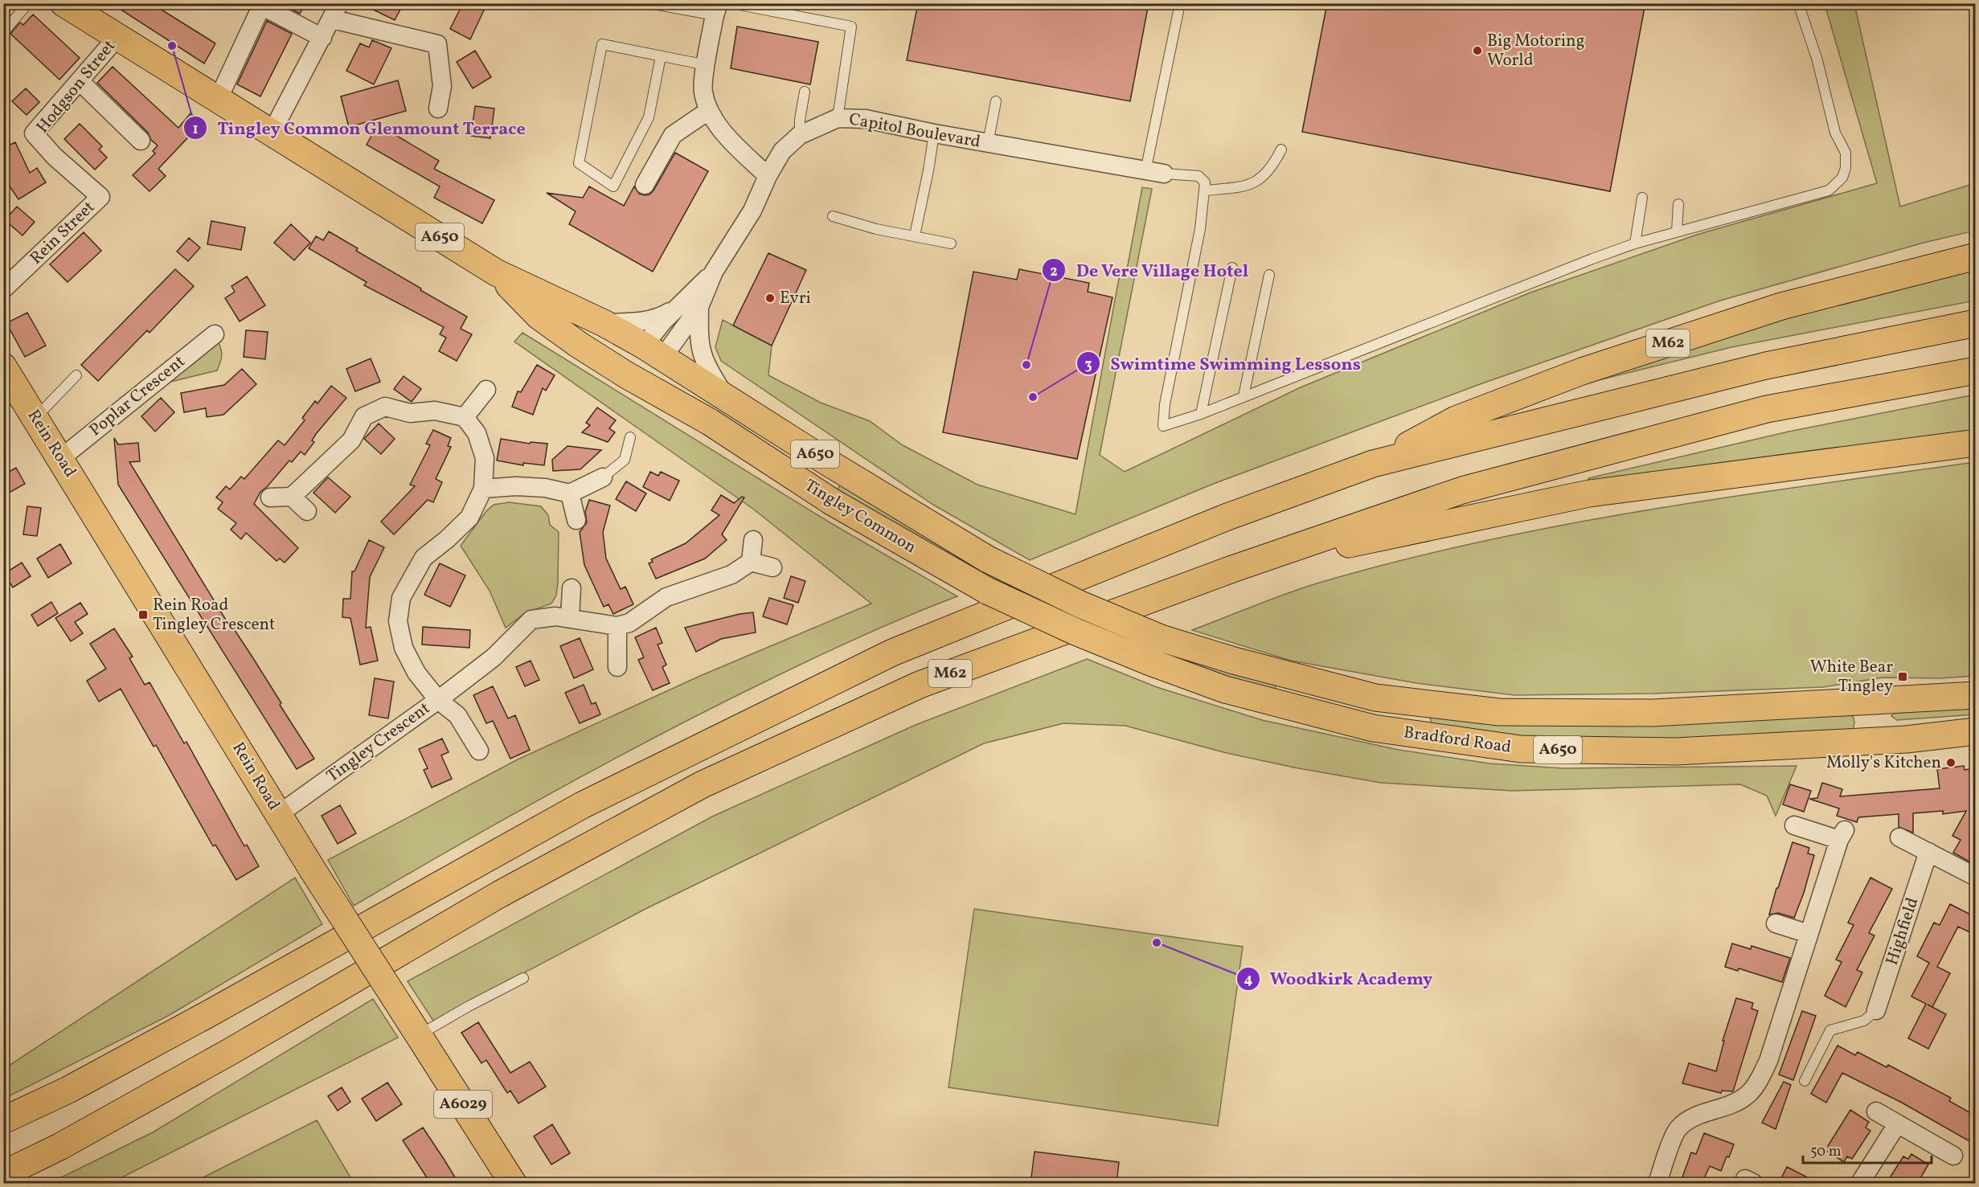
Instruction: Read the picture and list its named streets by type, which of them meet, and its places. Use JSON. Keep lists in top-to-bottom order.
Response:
{
  "streets": {
    "main road": [
      "A650",
      "M62",
      "Rein Road",
      "Tingley Common",
      "Bradford Road",
      "A6029"
    ],
    "street": [
      "Hodgson Street",
      "Capitol Boulevard",
      "Rein Street",
      "Poplar Crescent",
      "Tingley Crescent",
      "Highfield"
    ]
  },
  "crossings": [
    ["Hodgson Street", "Rein Street"],
    ["Hodgson Street", "Tingley Common"],
    ["Capitol Boulevard", "Tingley Common"],
    ["Poplar Crescent", "Rein Road"],
    ["Rein Road", "Tingley Crescent"],
    ["Tingley Common", "Bradford Road"]
  ],
  "places": {
    "other": [
      "Tingley Common Glenmount Terrace",
      "Big Motoring World",
      "Evri",
      "De Vere Village Hotel",
      "Swimtime Swimming Lessons",
      "Molly's Kitchen",
      "Woodkirk Academy"
    ],
    "transit": ["Rein Road Tingley Crescent", "White Bear Tingley"]
  },
  "scale_bar": "50 m"
}
